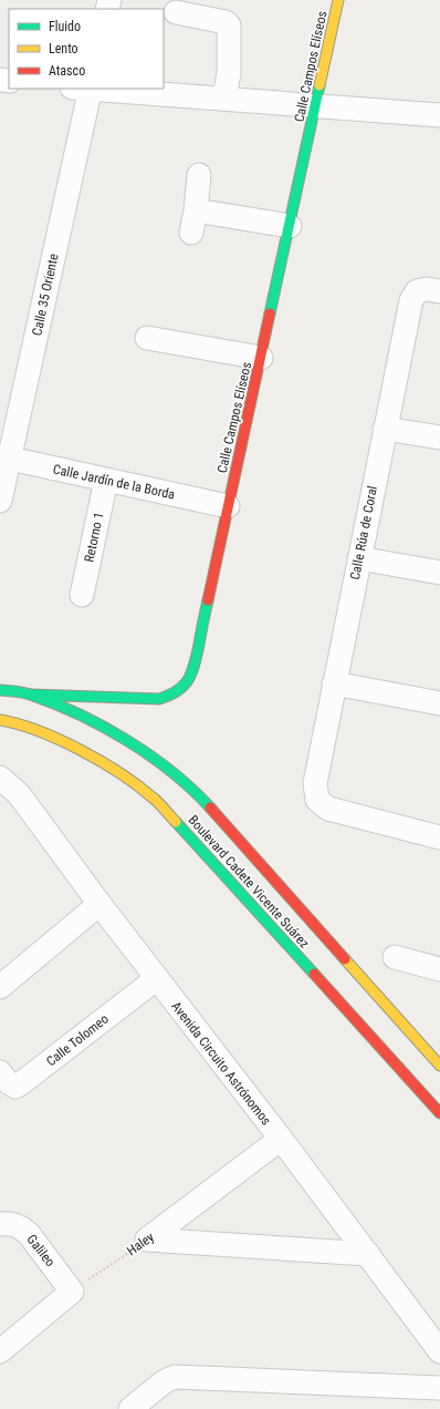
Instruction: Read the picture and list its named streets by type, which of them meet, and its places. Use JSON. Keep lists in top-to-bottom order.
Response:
{
  "streets": {
    "main road": ["Calle Campos Elíseos", "Boulevard Cadete Vicente Suárez"],
    "street": [
      "Calle 35 Oriente",
      "Calle Jardín de la Borda",
      "Calle Rúa de Coral",
      "Retorno 1",
      "Calle Tolomeo",
      "Avenida Circuito Astrónomos",
      "Haley",
      "Galileo"
    ]
  },
  "crossings": [
    ["Calle Campos Elíseos", "Calle Jardín de la Borda"],
    ["Calle Campos Elíseos", "Boulevard Cadete Vicente Suárez"],
    ["Calle 35 Oriente", "Calle Jardín de la Borda"],
    ["Calle Jardín de la Borda", "Retorno 1"],
    ["Calle Tolomeo", "Avenida Circuito Astrónomos"],
    ["Avenida Circuito Astrónomos", "Haley"],
    ["Haley", "Galileo"]
  ],
  "legend": ["Fluido", "Lento", "Atasco"]
}
